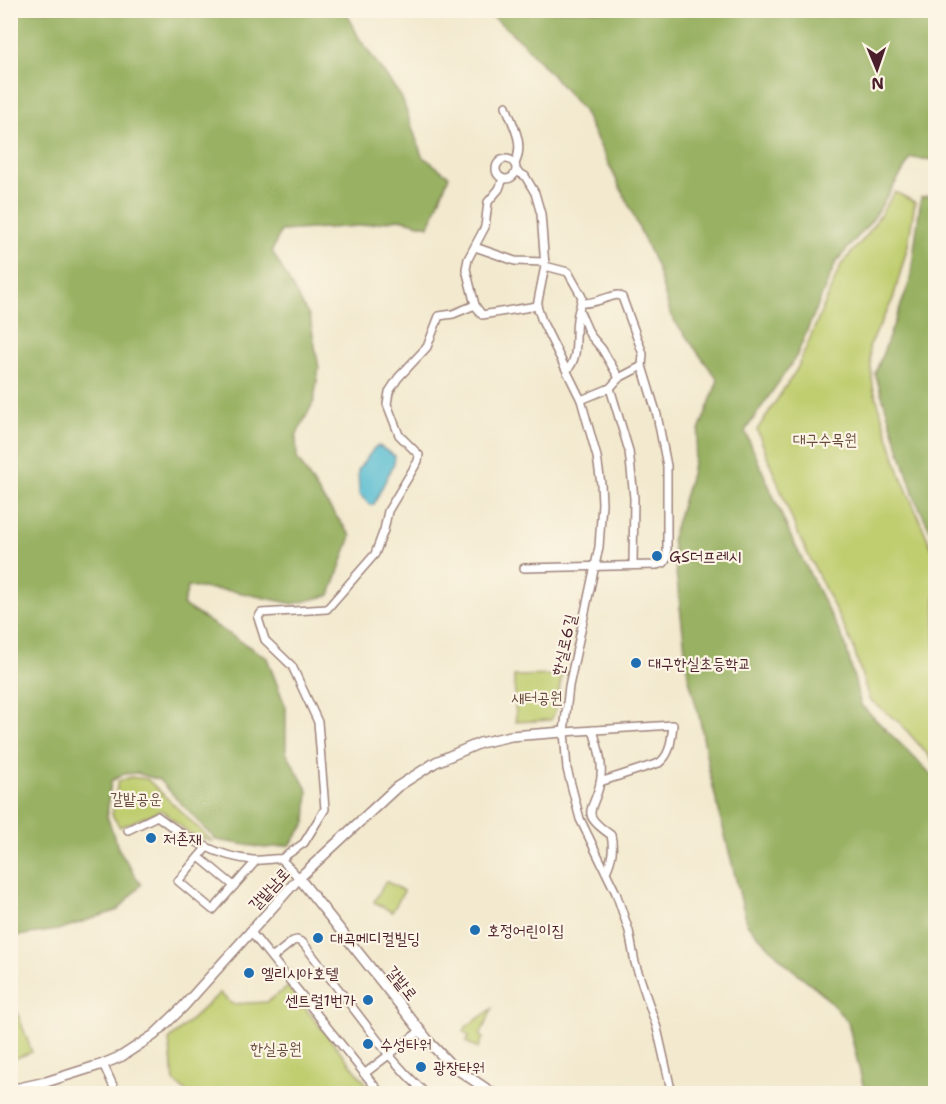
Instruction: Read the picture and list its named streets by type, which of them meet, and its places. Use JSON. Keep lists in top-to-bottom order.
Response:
{
  "streets": {
    "main road": ["갈밭남로", "갈밭로"],
    "street": ["한실로6길"]
  },
  "crossings": [
    ["한실로6길", "갈밭남로"],
    ["갈밭남로", "갈밭로"]
  ],
  "parks": [
    "대구수목원",
    "새터공원",
    "갈밭공운",
    "한실공원"
  ],
  "places": [
    "GS더프레시",
    "대구한실초등학교",
    "저존재",
    "호정어린이집",
    "대곡메디컬빌딩",
    "엘리시아호텔",
    "센트럴1번가",
    "수성타워",
    "광장타워"
  ],
  "north": "bottom"
}
